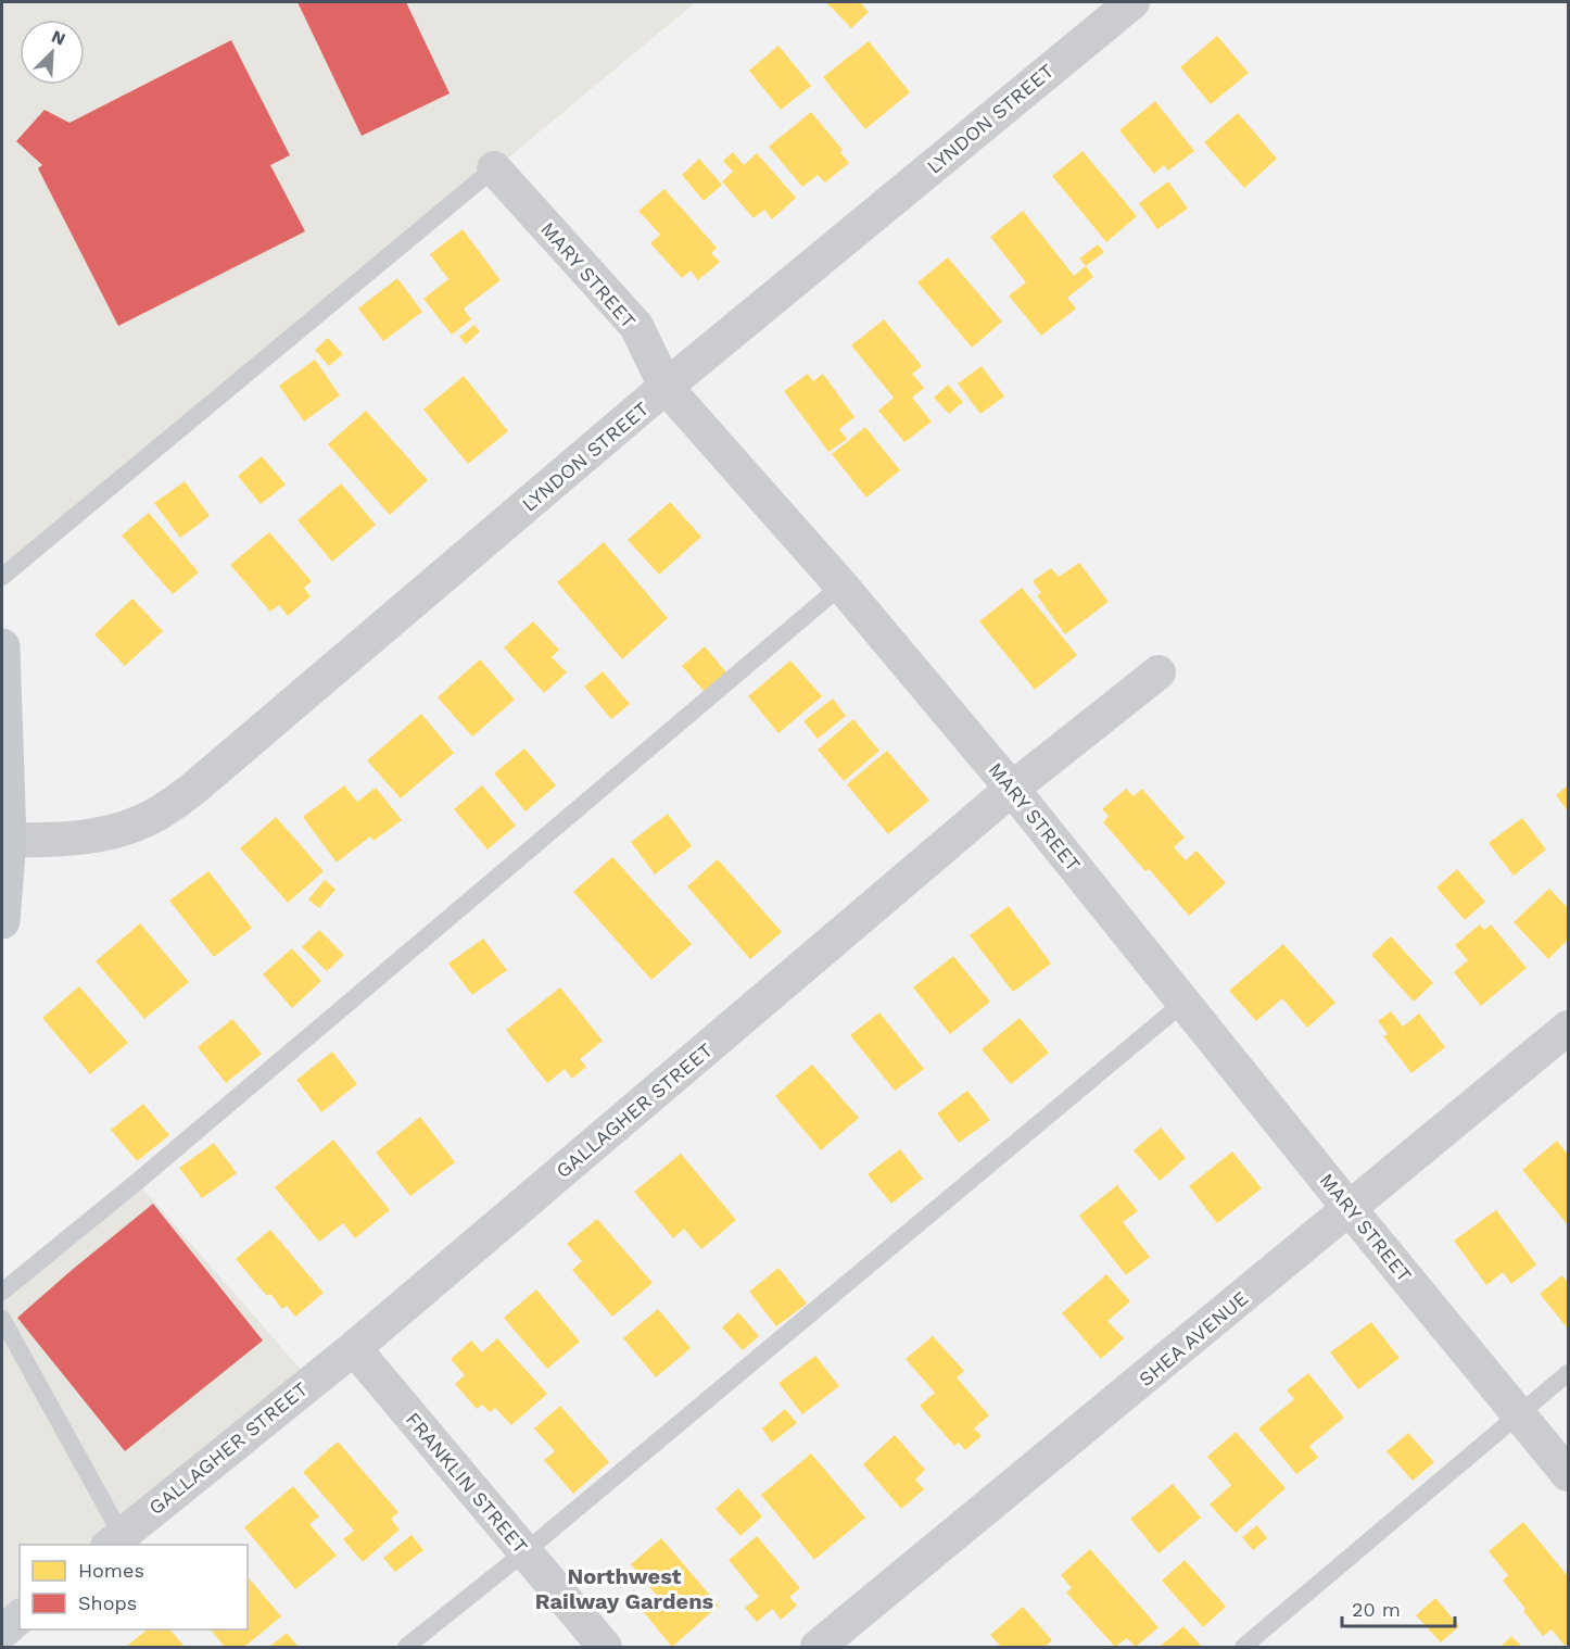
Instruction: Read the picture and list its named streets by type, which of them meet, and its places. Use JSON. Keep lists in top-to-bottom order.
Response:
{
  "streets": {
    "street": [
      "LYNDON STREET",
      "MARY STREET",
      "GALLAGHER STREET",
      "SHEA AVENUE",
      "FRANKLIN STREET"
    ]
  },
  "crossings": [
    ["LYNDON STREET", "MARY STREET"],
    ["MARY STREET", "GALLAGHER STREET"],
    ["MARY STREET", "SHEA AVENUE"],
    ["GALLAGHER STREET", "FRANKLIN STREET"]
  ],
  "districts": ["Northwest Railway Gardens"],
  "legend": ["Homes", "Shops"],
  "scale_bar": "20 m",
  "north": "top right"
}
